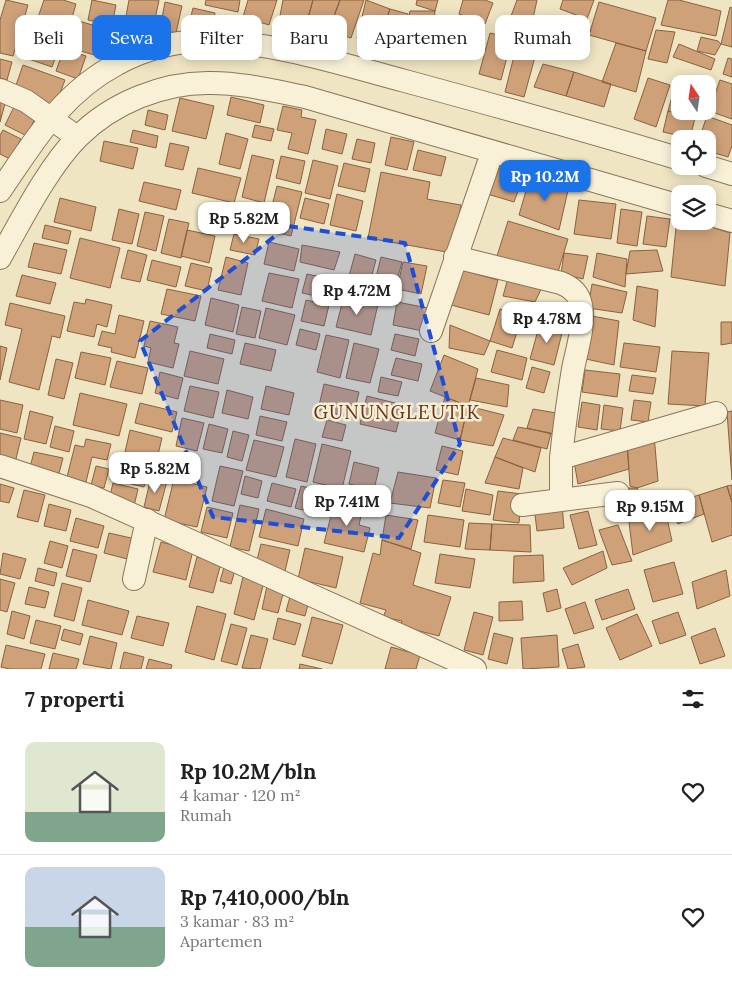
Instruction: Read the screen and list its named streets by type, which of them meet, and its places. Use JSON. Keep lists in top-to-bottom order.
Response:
{
  "districts": ["GUNUNGLEUTIK"],
  "north": "top",
  "page": {
    "chip": [
      "Beli",
      "Sewa",
      "Filter",
      "Baru",
      "Apartemen",
      "Rumah"
    ],
    "price": [
      "Rp 10.2M",
      "Rp 5.82M",
      "Rp 4.72M",
      "Rp 4.78M",
      "Rp 5.82M",
      "Rp 7.41M",
      "Rp 9.15M"
    ],
    "heading": "7 properti",
    "list": [
      {
        "name": "Rp 10.2M/bln",
        "note": "4 kamar · 120 m² · Rumah"
      },
      {
        "name": "Rp 7,410,000/bln",
        "note": "3 kamar · 83 m² · Apartemen"
      }
    ]
  }
}
